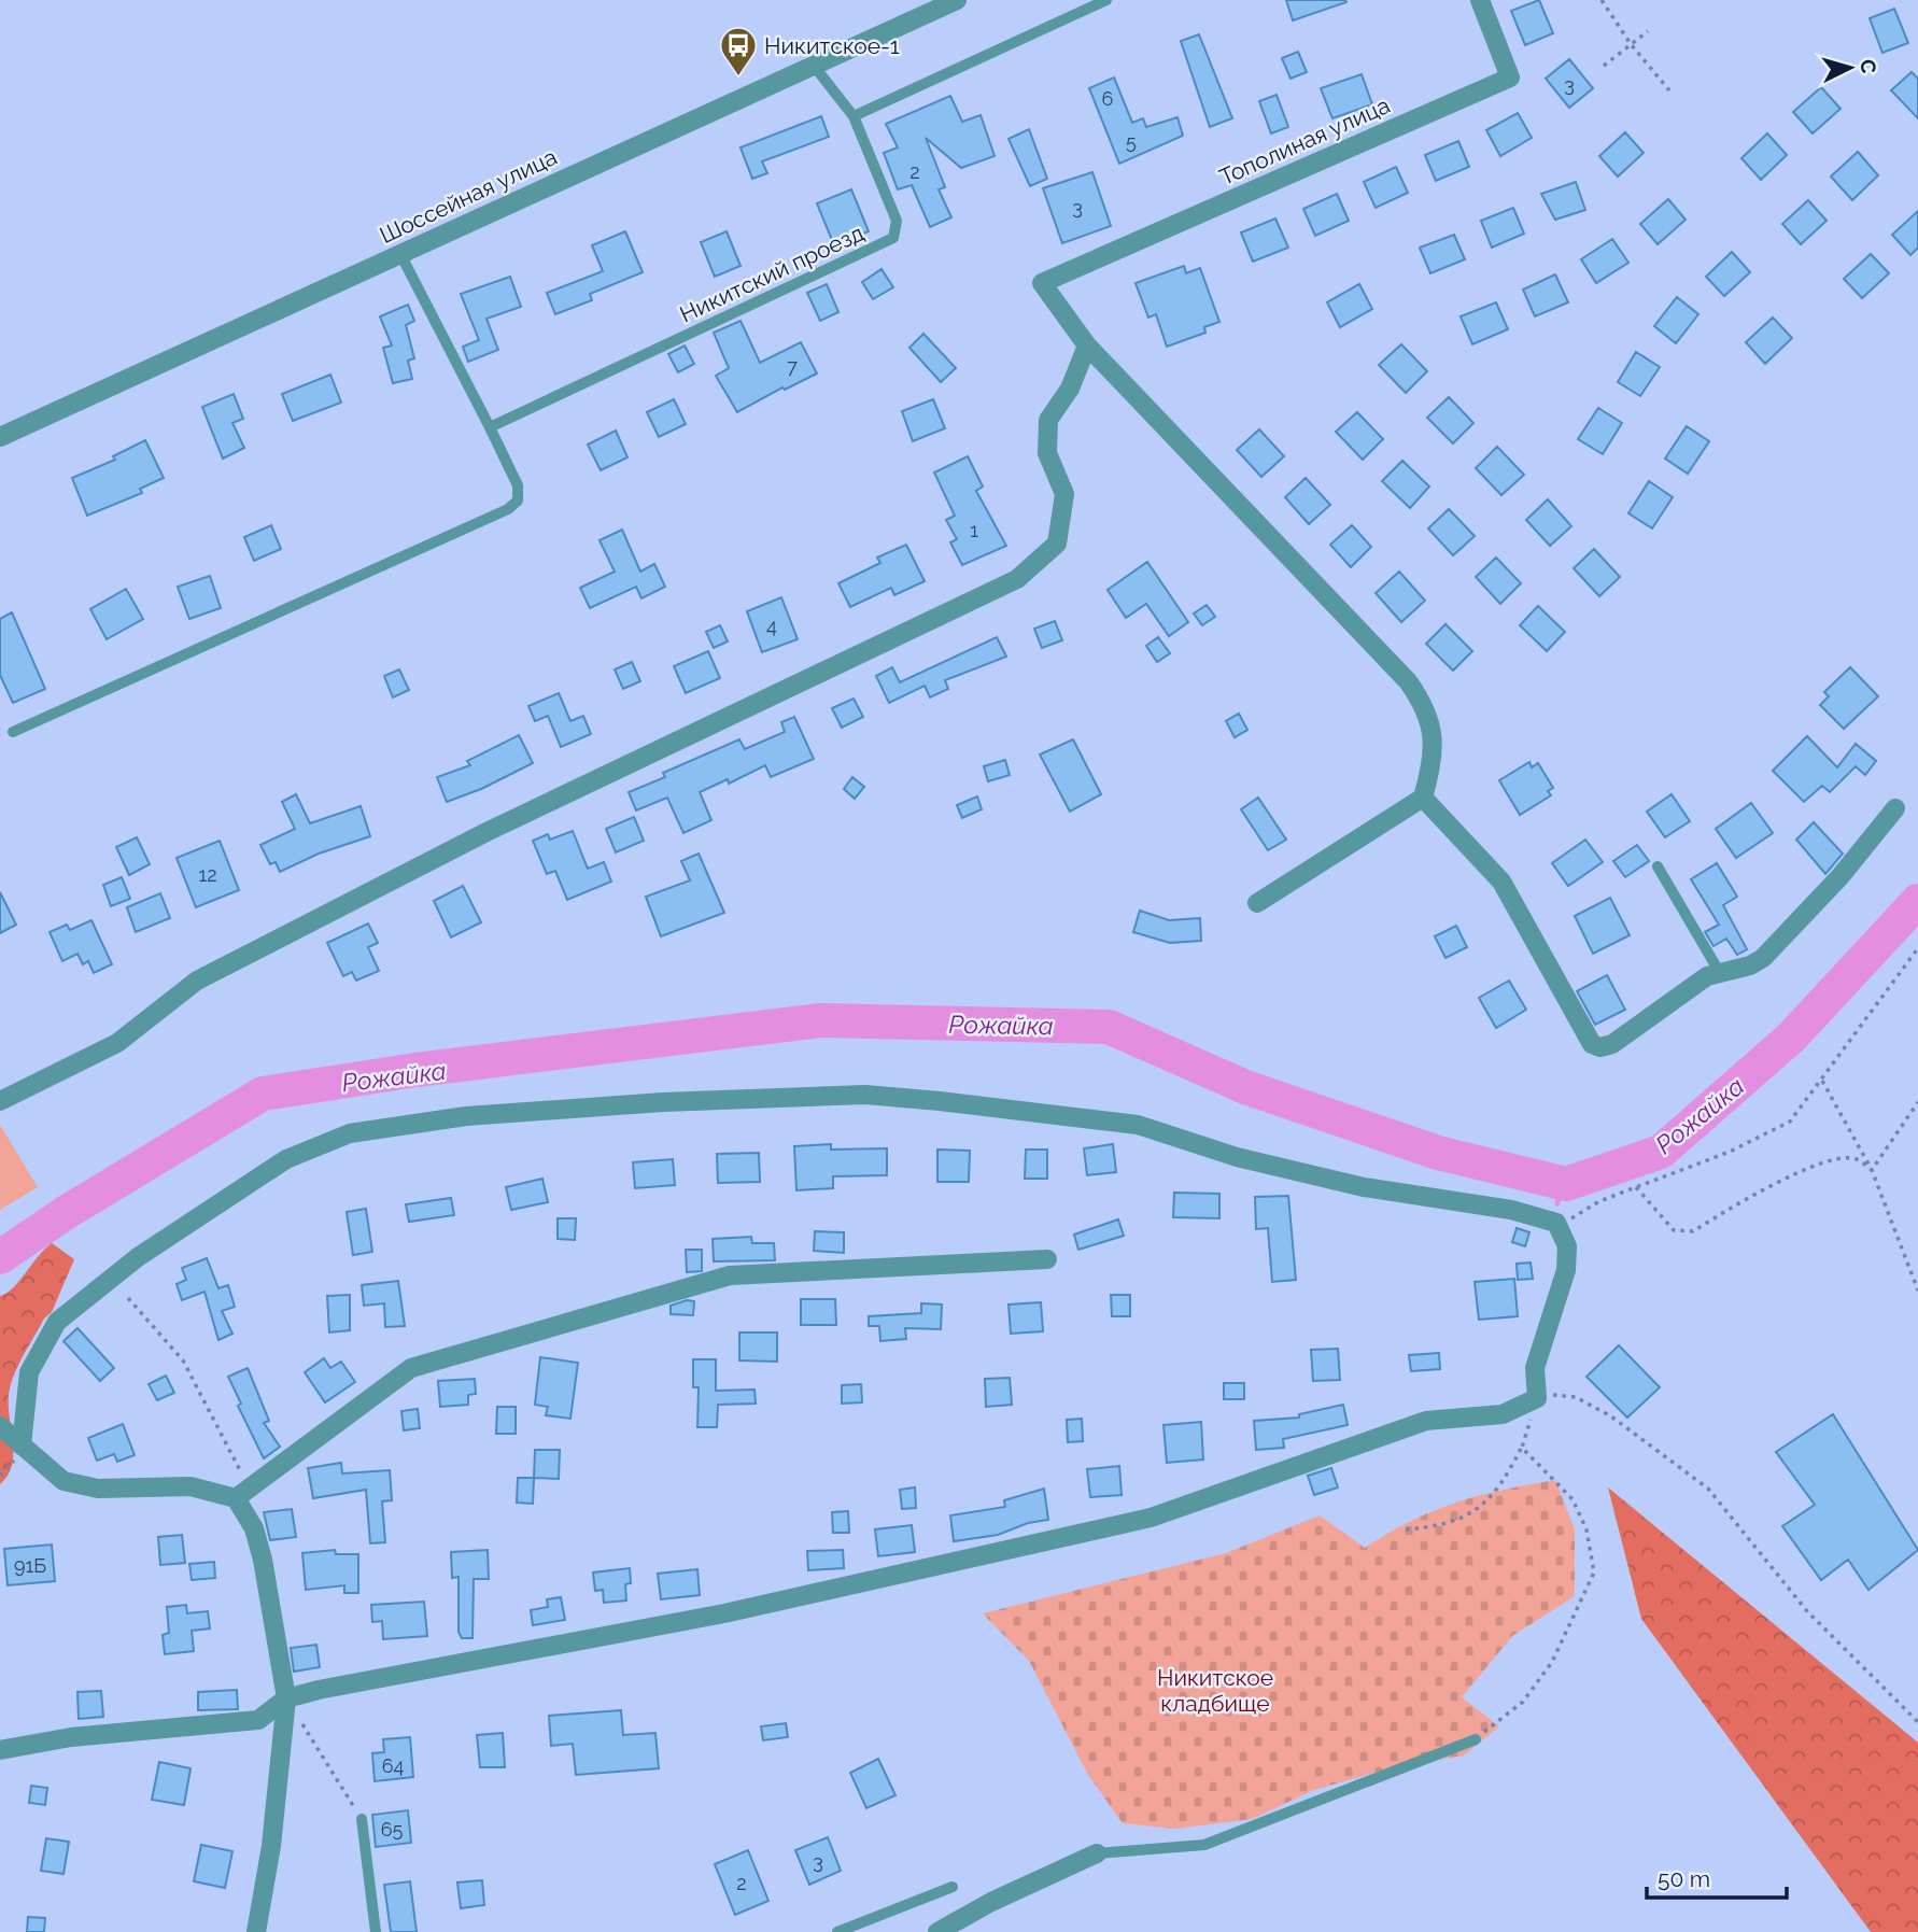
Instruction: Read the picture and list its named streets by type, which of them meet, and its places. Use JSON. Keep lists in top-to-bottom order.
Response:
{
  "streets": {
    "street": ["Тополиная улица", "Шоссейная улица"],
    "lane": ["Никитский проезд"]
  },
  "crossings": [
    ["Шоссейная улица", "Никитский проезд"]
  ],
  "water": ["Рожайка"],
  "parks": ["Никитское кладбище"],
  "places": {
    "bus stop": ["Никитское-1"]
  },
  "house_numbers": [
    "3",
    "6",
    "5",
    "2",
    "3",
    "7",
    "1",
    "4",
    "12",
    "91Б",
    "64",
    "65",
    "3",
    "2"
  ],
  "scale_bar": "50 m",
  "north": "right"
}
